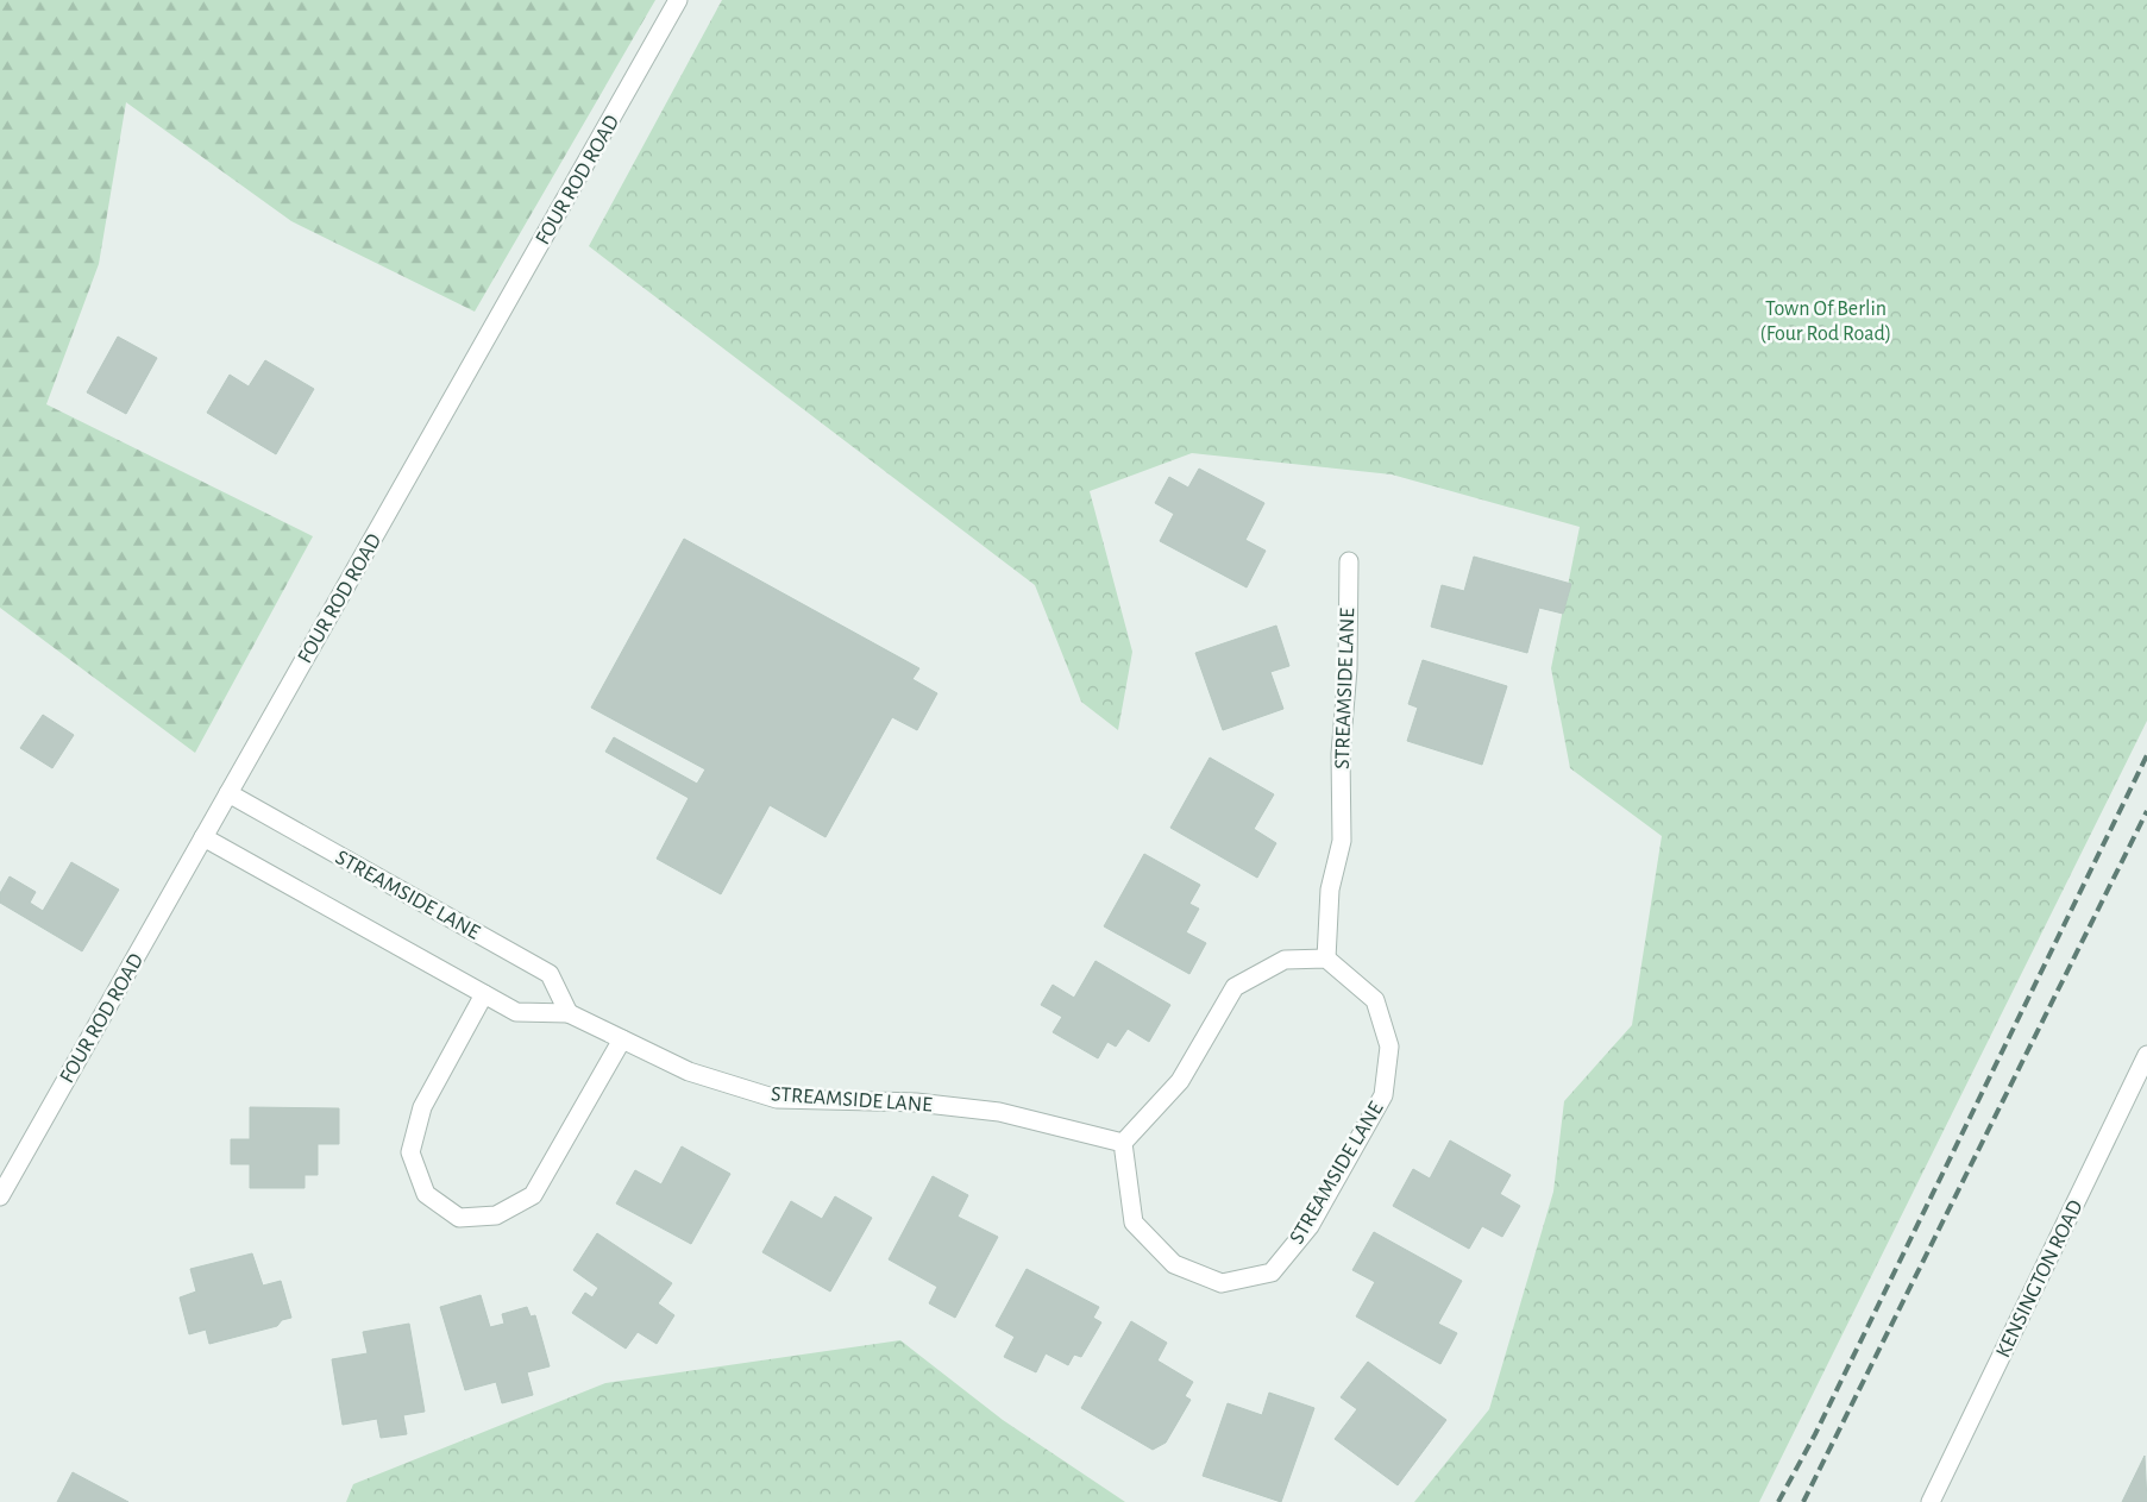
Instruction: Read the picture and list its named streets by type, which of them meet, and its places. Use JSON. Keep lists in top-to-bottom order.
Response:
{
  "streets": {
    "street": ["FOUR ROD ROAD", "STREAMSIDE LANE", "KENSINGTON ROAD"]
  },
  "crossings": [
    ["FOUR ROD ROAD", "STREAMSIDE LANE"]
  ],
  "parks": ["Town Of Berlin (Four Rod Road)"]
}
